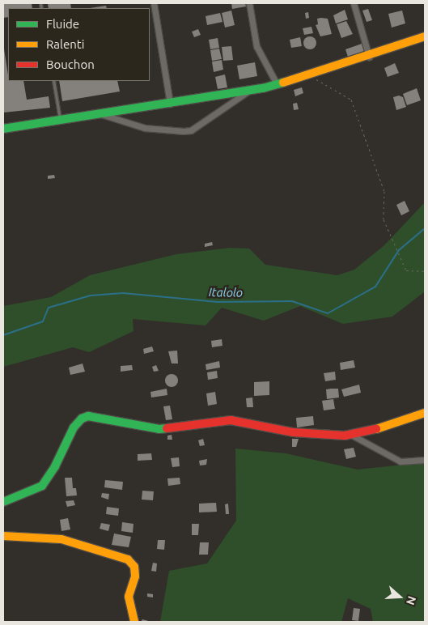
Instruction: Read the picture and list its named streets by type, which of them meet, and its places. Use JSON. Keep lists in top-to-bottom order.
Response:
{
  "water": ["Italolo"],
  "legend": ["Fluide", "Ralenti", "Bouchon"],
  "north": "right"
}
